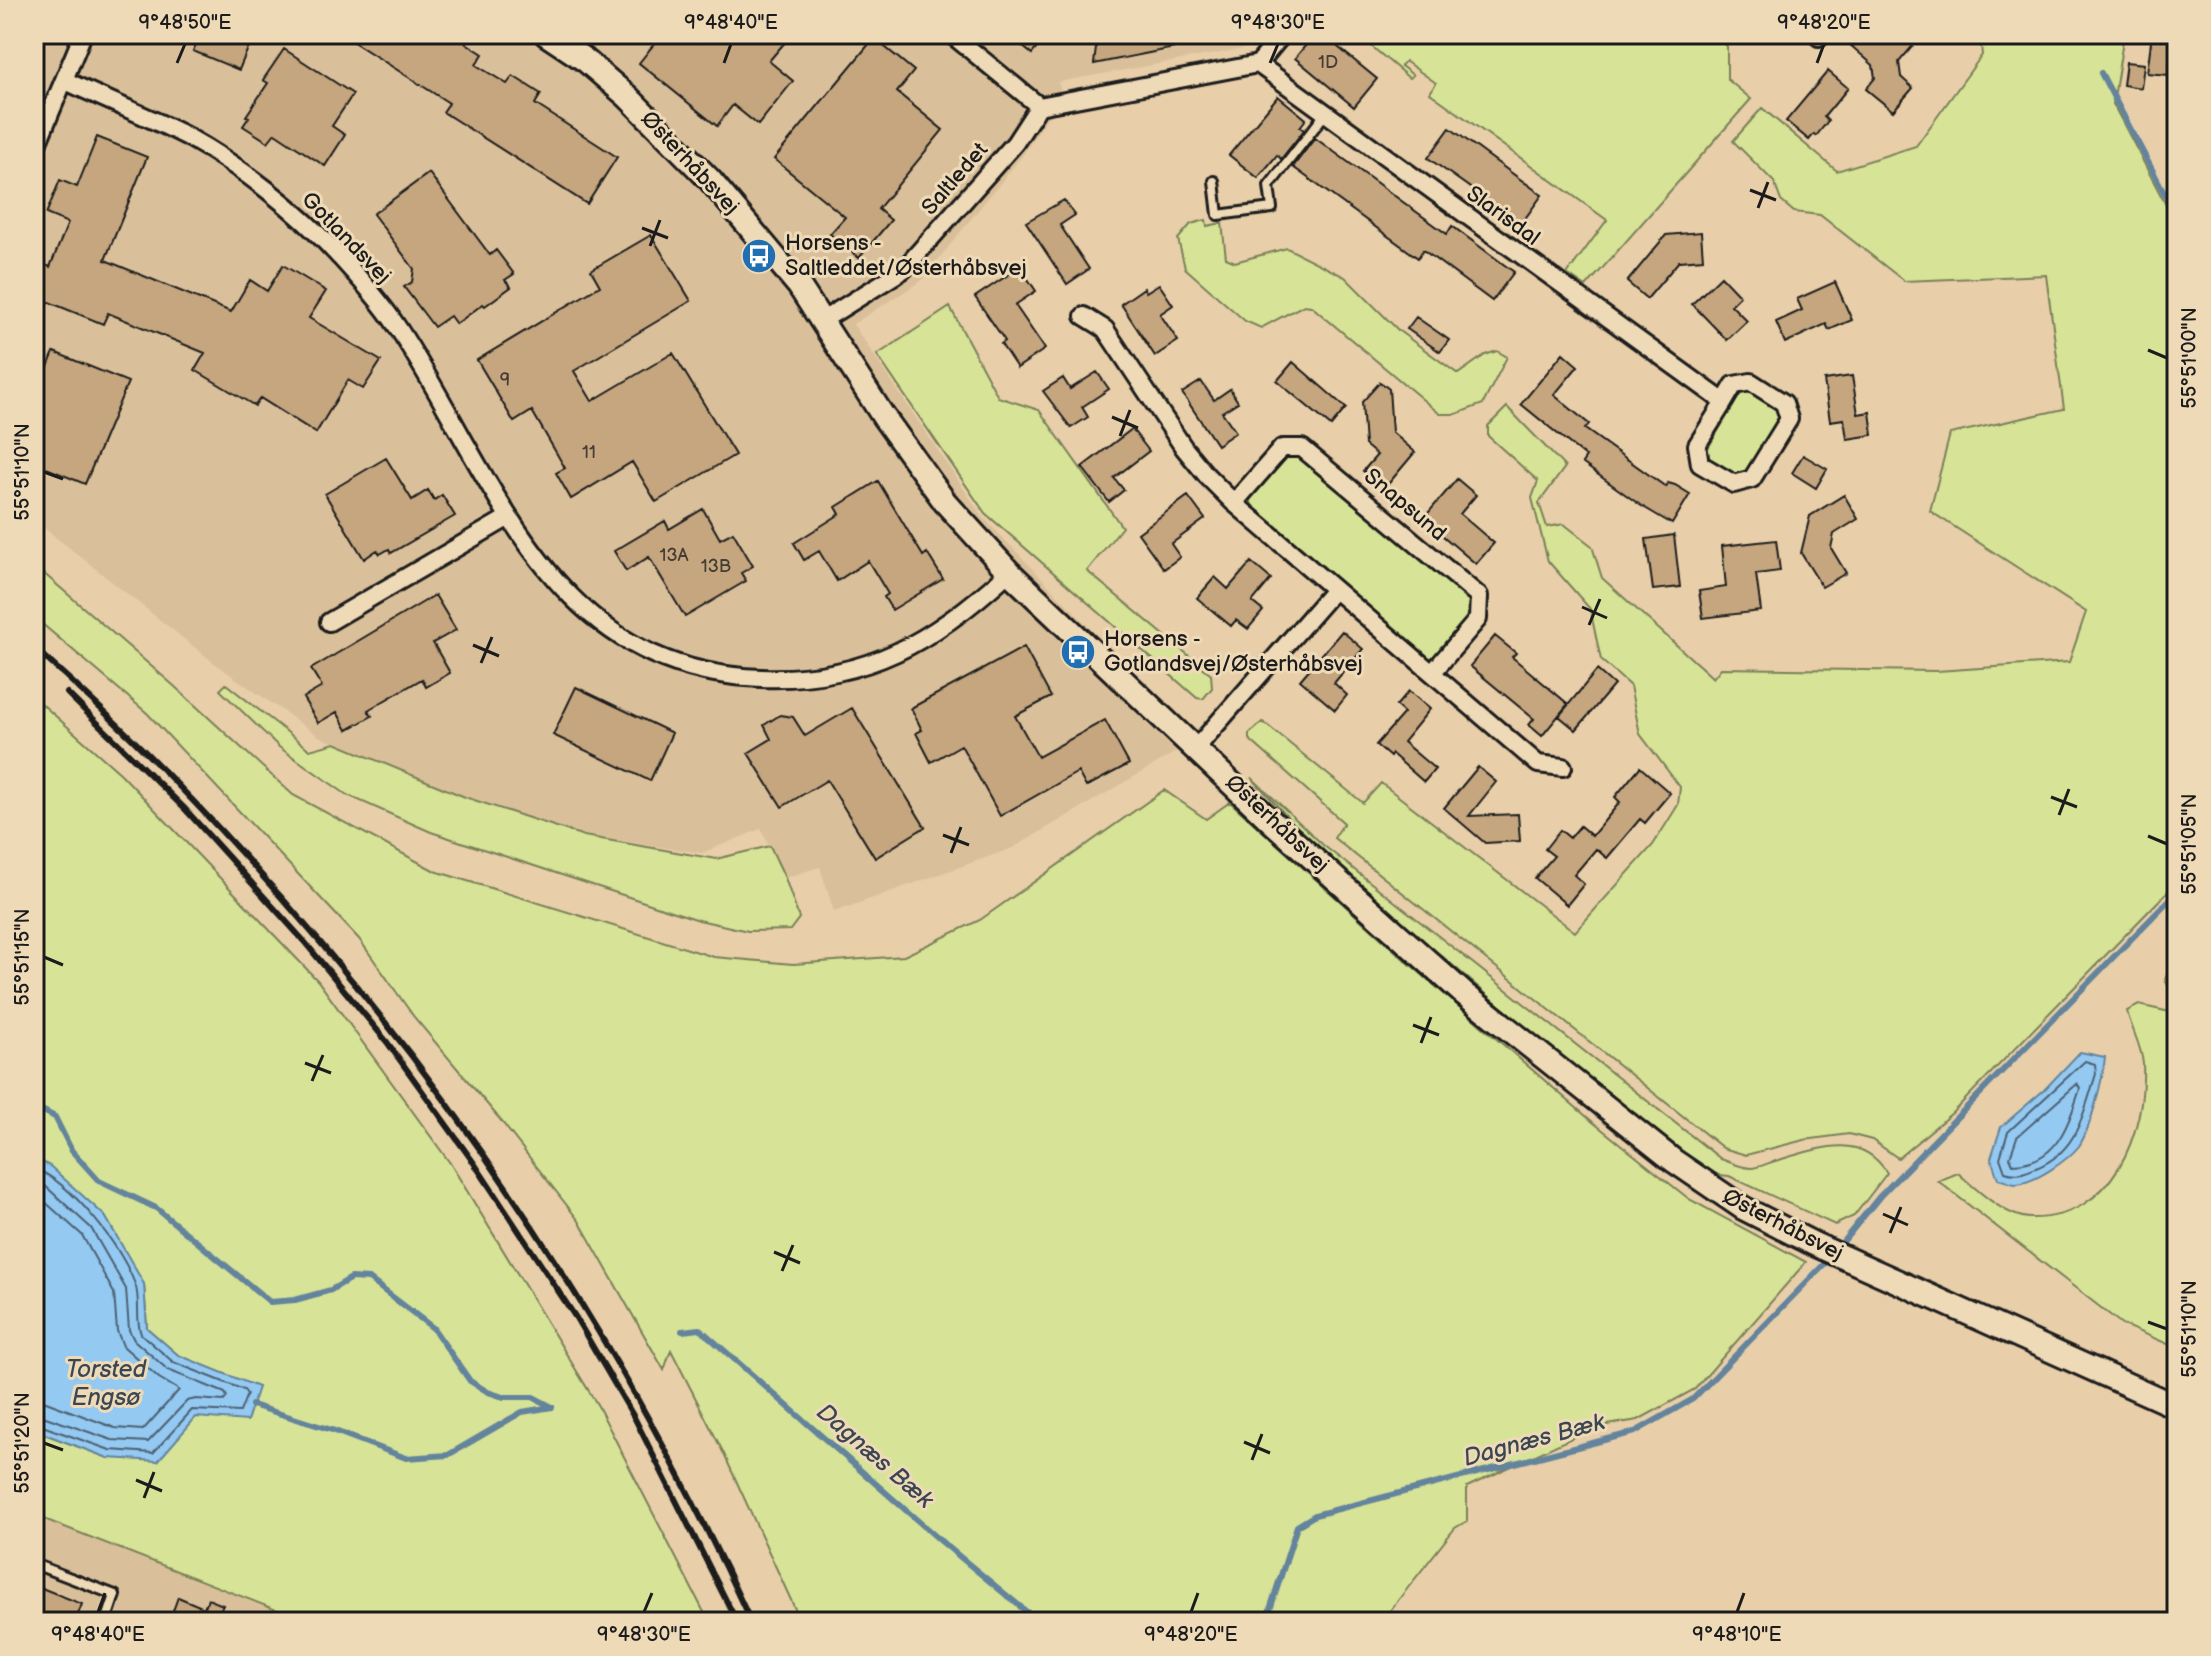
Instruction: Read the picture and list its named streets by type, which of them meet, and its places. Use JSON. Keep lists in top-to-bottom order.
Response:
{
  "streets": {
    "street": [
      "Østerhåbsvej",
      "Saltledet",
      "Slarisdal",
      "Gotlandsvej",
      "Snapsund"
    ]
  },
  "crossings": [
    ["Østerhåbsvej", "Saltledet"],
    ["Østerhåbsvej", "Gotlandsvej"]
  ],
  "water": ["Torsted Engsø", "Dagnæs Bæk"],
  "places": {
    "bus stop": ["Horsens - Saltleddet/Østerhåbsvej", "Horsens - Gotlandsvej/Østerhåbsvej"]
  },
  "house_numbers": [
    "1D",
    "9",
    "11",
    "13A",
    "13B"
  ],
  "coordinates": [
    "9°48'50\"E",
    "9°48'40\"E",
    "9°48'30\"E",
    "9°48'20\"E",
    "55°51'00\"N",
    "55°51'10\"N",
    "55°51'05\"N",
    "55°51'15\"N",
    "55°51'20\"N",
    "9°48'10\"E"
  ]
}
